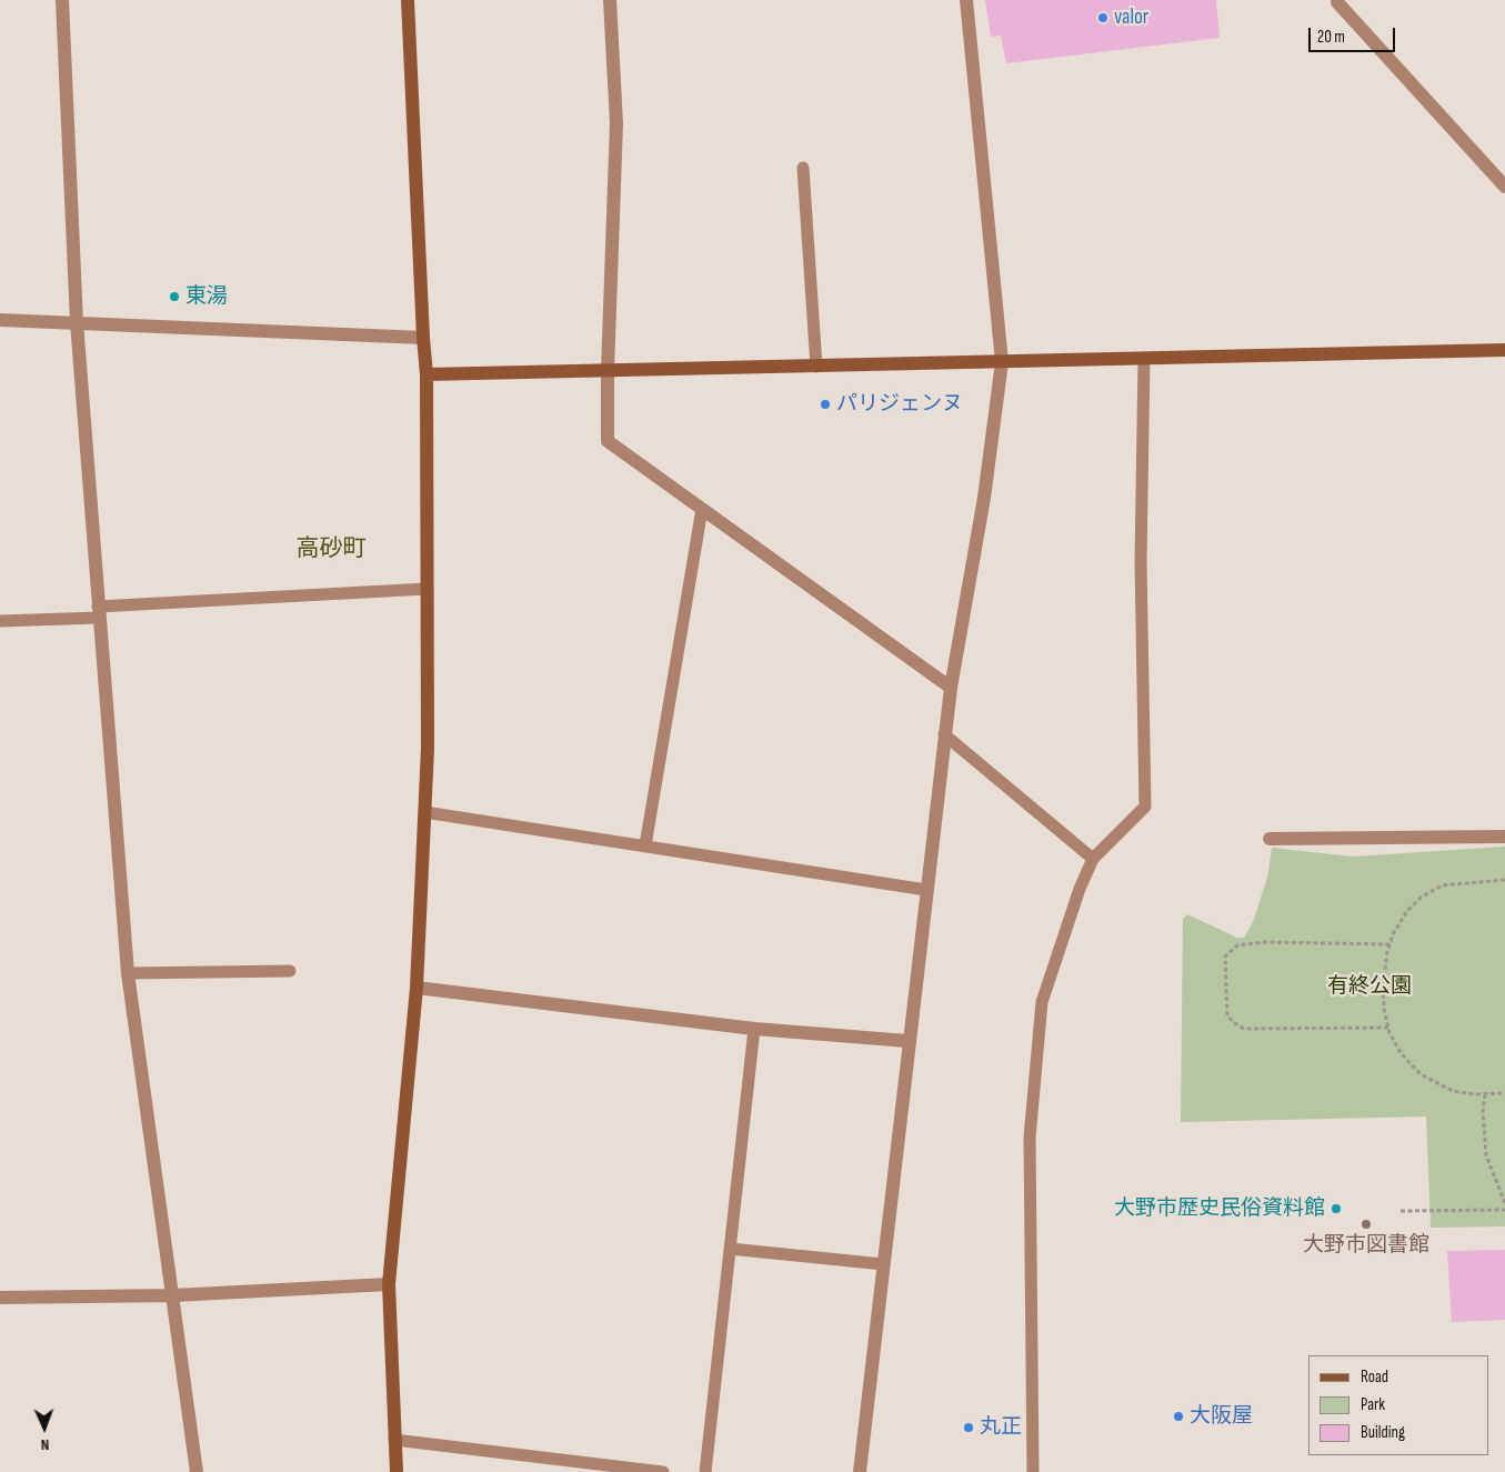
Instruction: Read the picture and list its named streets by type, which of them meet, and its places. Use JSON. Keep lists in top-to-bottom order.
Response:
{
  "districts": ["高砂町"],
  "parks": ["有終公園"],
  "places": [
    "valor",
    "東湯",
    "パリジェンヌ",
    "大野市歴史民俗資料館",
    "大野市図書館",
    "大阪屋",
    "丸正"
  ],
  "legend": ["Road", "Park", "Building"],
  "scale_bar": "20 m",
  "north": "bottom"
}
